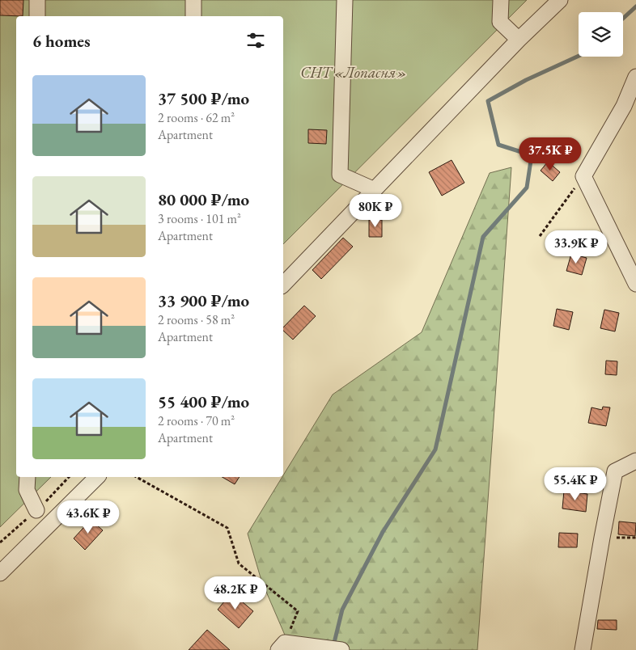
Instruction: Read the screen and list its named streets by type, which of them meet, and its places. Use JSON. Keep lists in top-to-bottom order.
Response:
{
  "parks": ["СНТ «Лопасня»"],
  "page": {
    "heading": "6 homes",
    "list": [
      {
        "name": "37 500 ₽/mo",
        "note": "2 rooms · 62 m² · Apartment"
      },
      {
        "name": "80 000 ₽/mo",
        "note": "3 rooms · 101 m² · Apartment"
      },
      {
        "name": "33 900 ₽/mo",
        "note": "2 rooms · 58 m² · Apartment"
      },
      {
        "name": "55 400 ₽/mo",
        "note": "2 rooms · 70 m² · Apartment"
      }
    ],
    "price": [
      "37.5K ₽",
      "80K ₽",
      "33.9K ₽",
      "55.4K ₽",
      "43.6K ₽",
      "48.2K ₽"
    ]
  }
}
